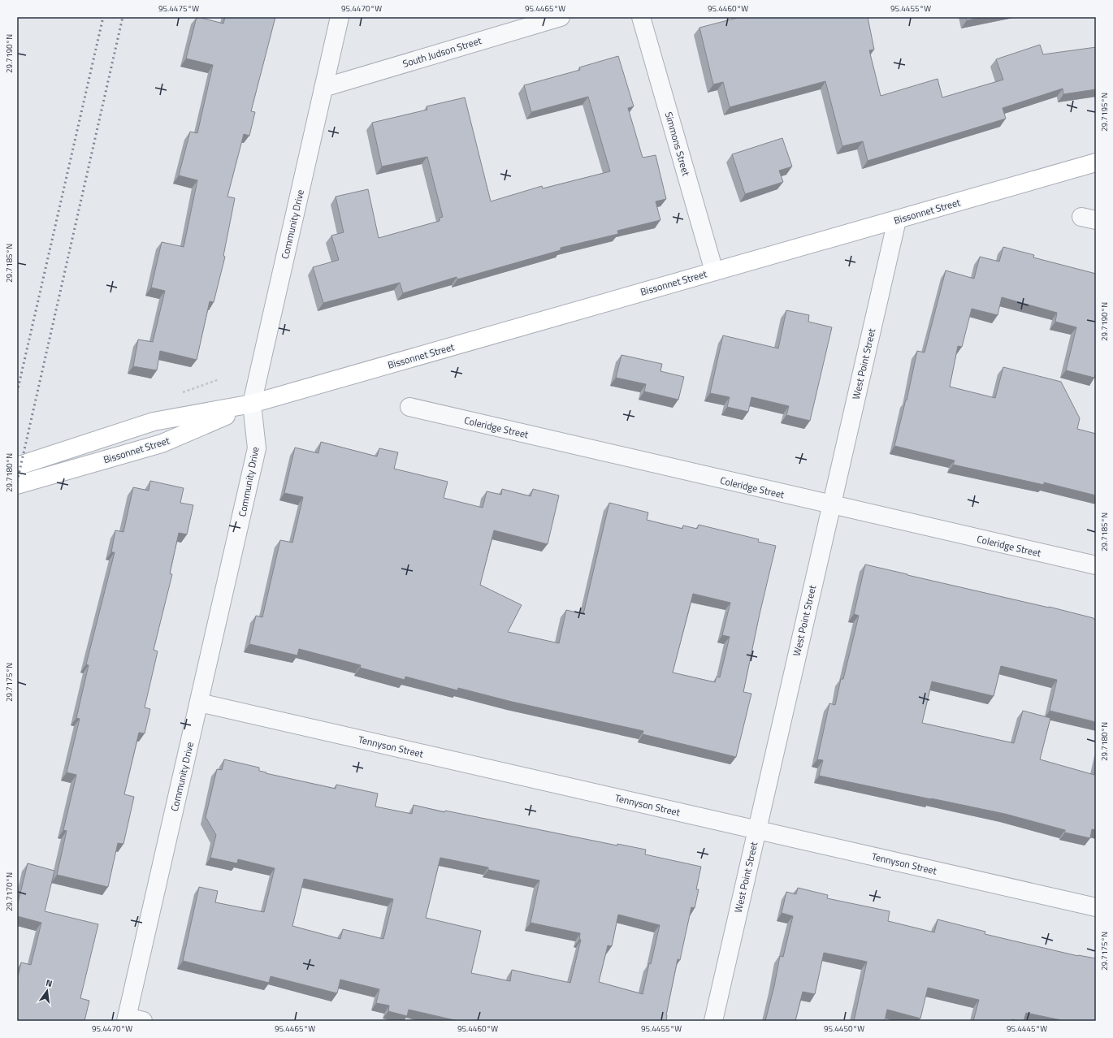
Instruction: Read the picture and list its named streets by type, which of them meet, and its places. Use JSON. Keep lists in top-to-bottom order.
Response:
{
  "streets": {
    "main road": ["Bissonnet Street"],
    "street": [
      "South Judson Street",
      "Simmons Street",
      "Community Drive",
      "West Point Street",
      "Coleridge Street",
      "Tennyson Street"
    ]
  },
  "crossings": [
    ["South Judson Street", "Community Drive"],
    ["Simmons Street", "Bissonnet Street"],
    ["Bissonnet Street", "Community Drive"],
    ["Bissonnet Street", "West Point Street"],
    ["Community Drive", "Tennyson Street"],
    ["West Point Street", "Coleridge Street"],
    ["West Point Street", "Tennyson Street"]
  ],
  "north": "top",
  "coordinates": [
    "95.4475°W",
    "95.4470°W",
    "95.4465°W",
    "95.4460°W",
    "95.4455°W",
    "29.7190°N",
    "29.7195°N",
    "29.7185°N",
    "29.7180°N",
    "29.7175°N",
    "29.7170°N",
    "95.4450°W",
    "95.4445°W"
  ]
}
